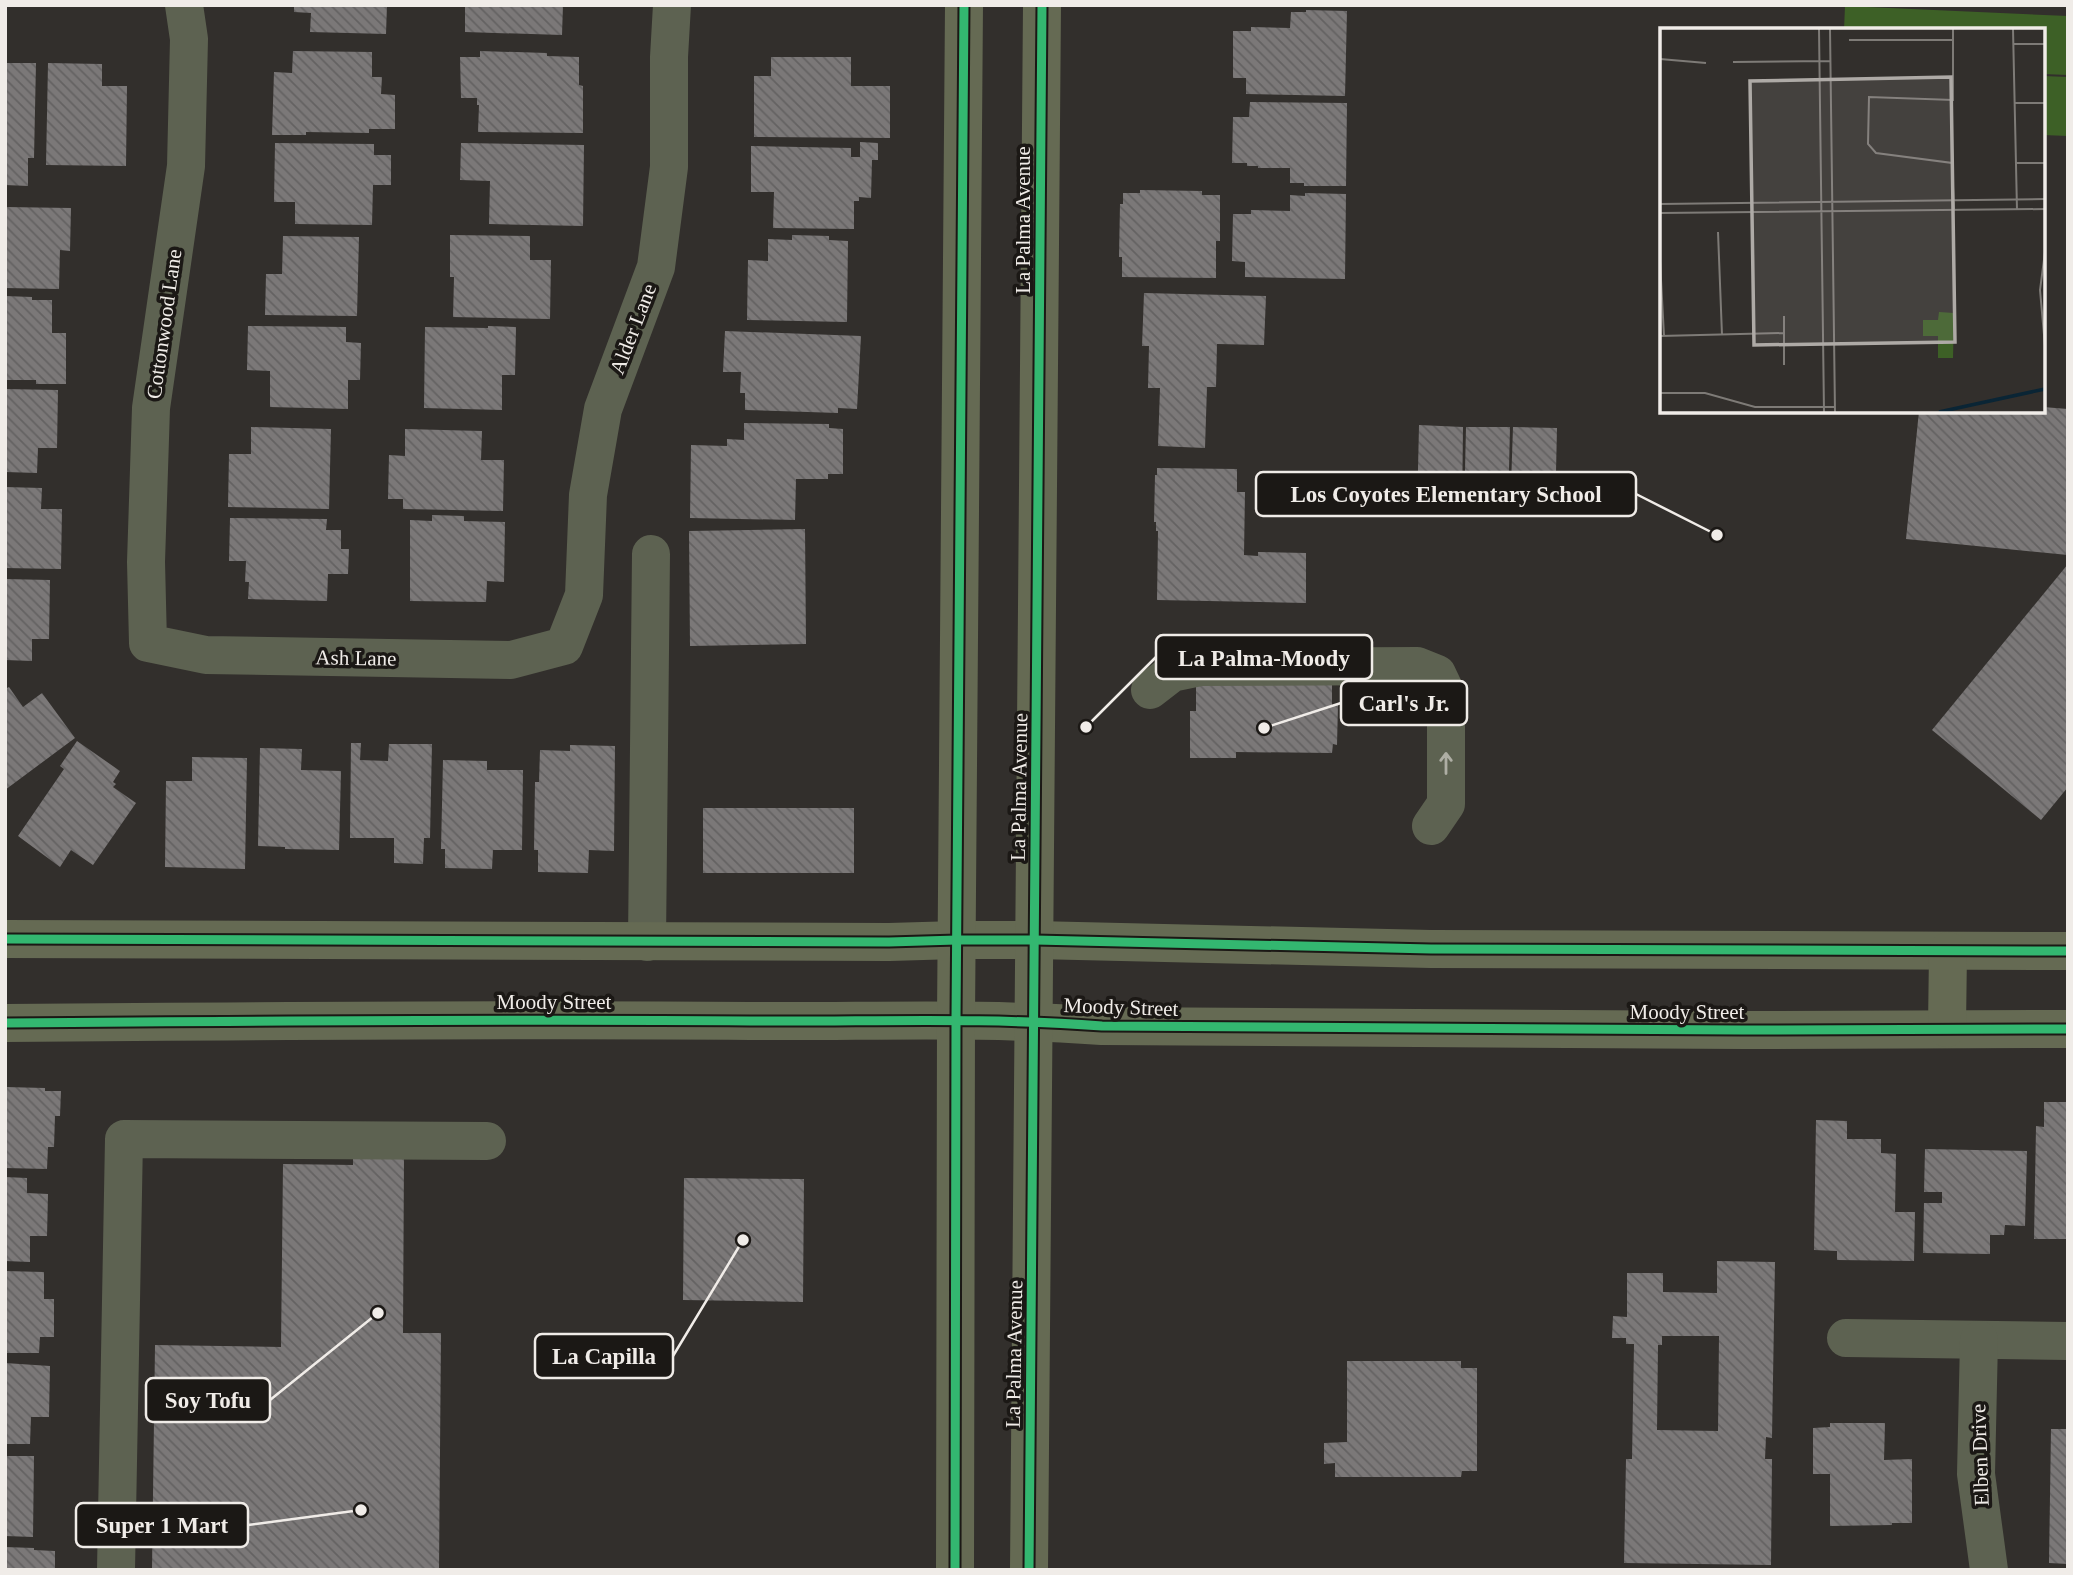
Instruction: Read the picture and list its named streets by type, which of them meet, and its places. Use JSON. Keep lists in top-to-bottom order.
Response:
{
  "streets": {
    "main road": ["La Palma Avenue", "Moody Street"],
    "street": [
      "Cottonwood Lane",
      "Alder Lane",
      "Ash Lane",
      "Elben Drive"
    ]
  },
  "crossings": [
    ["La Palma Avenue", "Moody Street"],
    ["Cottonwood Lane", "Ash Lane"],
    ["Alder Lane", "Ash Lane"]
  ],
  "places": [
    "Los Coyotes Elementary School",
    "La Palma-Moody",
    "Carl's Jr.",
    "La Capilla",
    "Soy Tofu",
    "Super 1 Mart"
  ]
}
